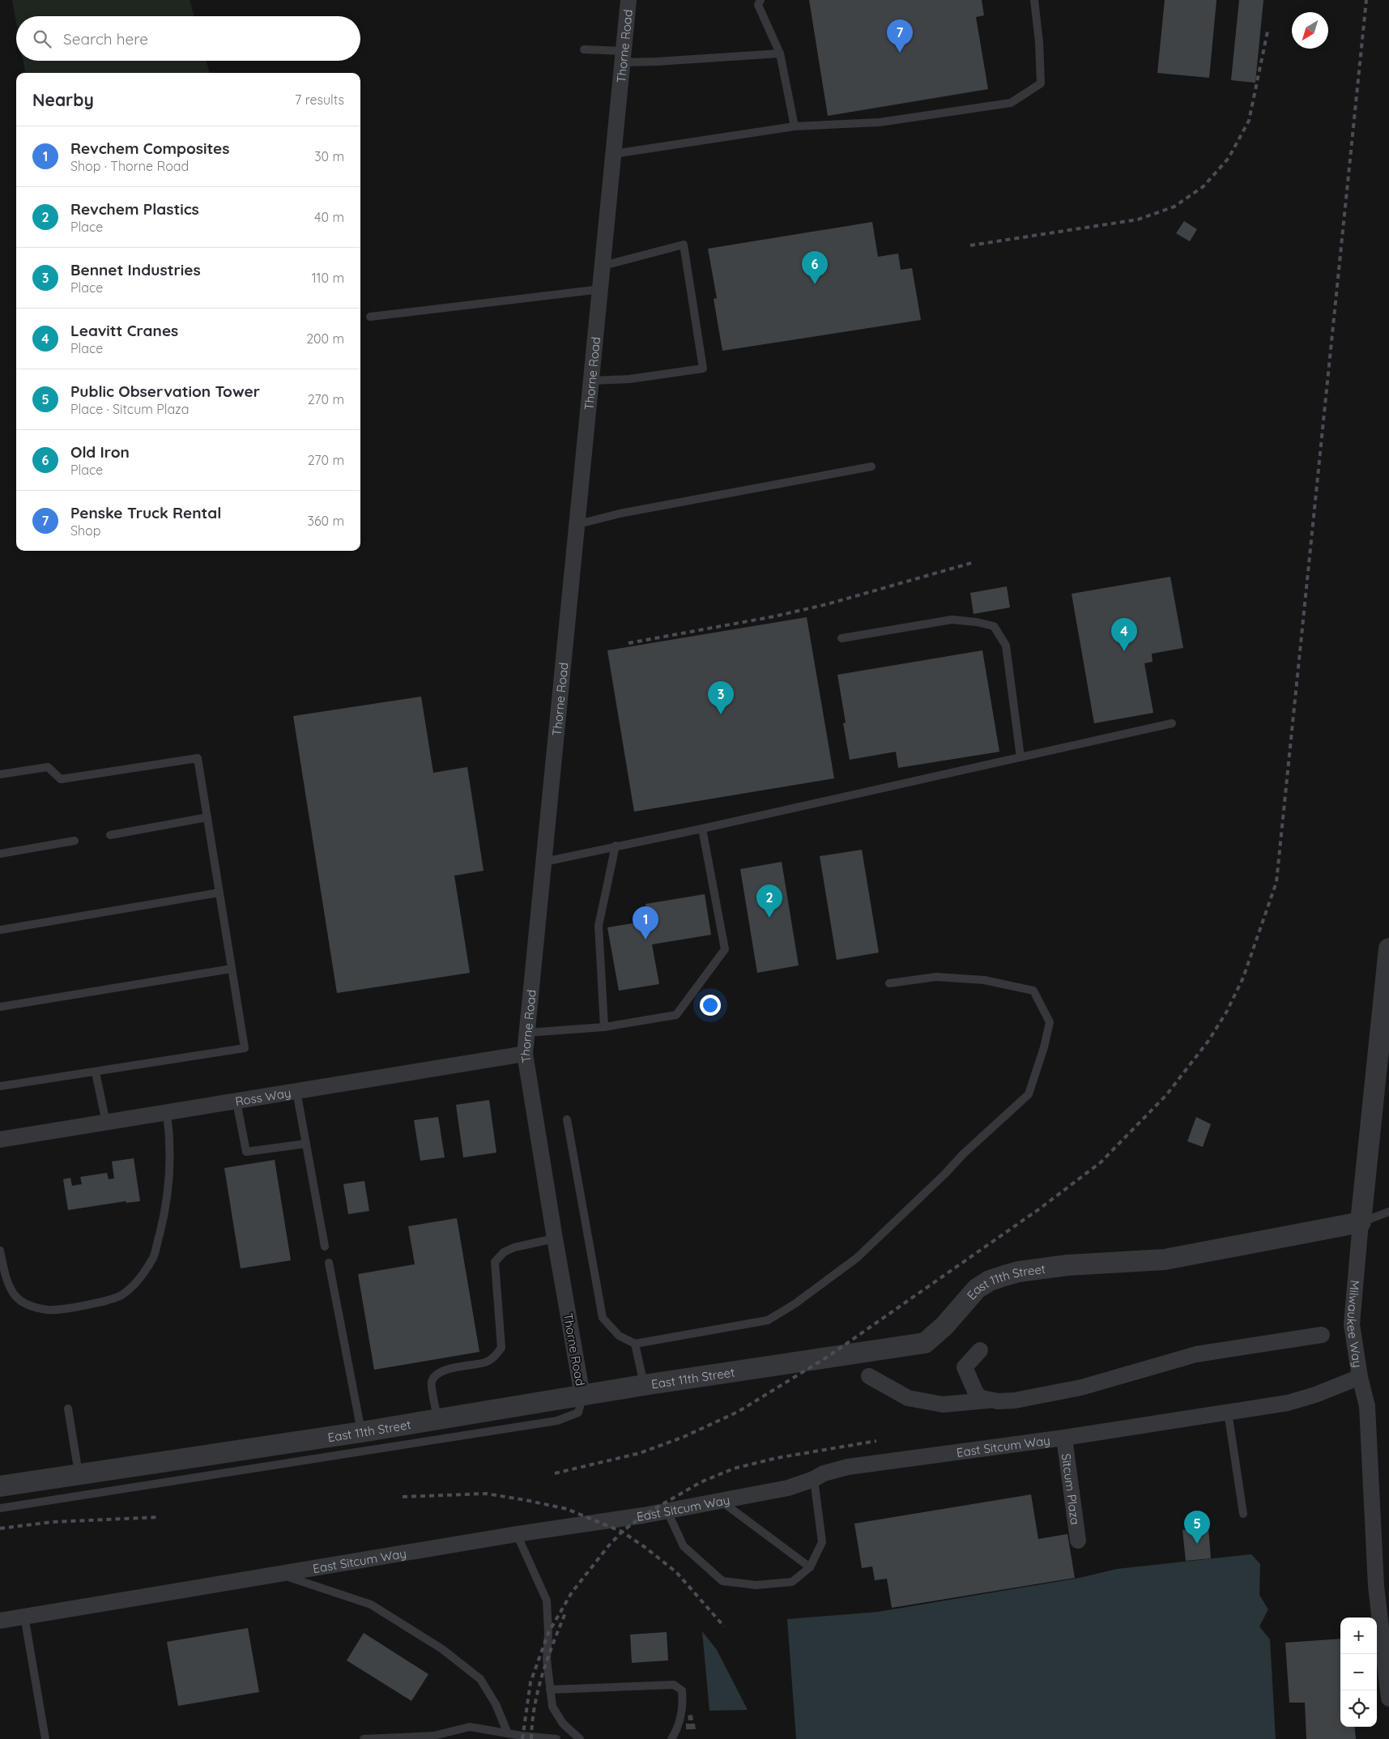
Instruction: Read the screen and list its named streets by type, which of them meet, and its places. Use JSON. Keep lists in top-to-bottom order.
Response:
{
  "streets": {
    "street": [
      "Thorne Road",
      "Ross Way",
      "East 11th Street",
      "Milwaukee Way",
      "East Sitcum Way",
      "Sitcum Plaza"
    ]
  },
  "crossings": [
    ["Thorne Road", "Ross Way"],
    ["Thorne Road", "East 11th Street"],
    ["East 11th Street", "Milwaukee Way"],
    ["Milwaukee Way", "East Sitcum Way"],
    ["East Sitcum Way", "Sitcum Plaza"]
  ],
  "north": "bottom left",
  "page": {
    "search": "Search here",
    "pins": [
      "7",
      "6",
      "4",
      "3",
      "2",
      "1",
      "5"
    ],
    "heading": ["Nearby", "7 results"],
    "list": [
      {
        "mark": "1",
        "name": "Revchem Composites",
        "note": "Shop · Thorne Road",
        "value": "30 m"
      },
      {
        "mark": "2",
        "name": "Revchem Plastics",
        "note": "Place",
        "value": "40 m"
      },
      {
        "mark": "3",
        "name": "Bennet Industries",
        "note": "Place",
        "value": "110 m"
      },
      {
        "mark": "4",
        "name": "Leavitt Cranes",
        "note": "Place",
        "value": "200 m"
      },
      {
        "mark": "5",
        "name": "Public Observation Tower",
        "note": "Place · Sitcum Plaza",
        "value": "270 m"
      },
      {
        "mark": "6",
        "name": "Old Iron",
        "note": "Place",
        "value": "270 m"
      },
      {
        "mark": "7",
        "name": "Penske Truck Rental",
        "note": "Shop",
        "value": "360 m"
      }
    ],
    "map_buttons": ["+", "−"]
  }
}
